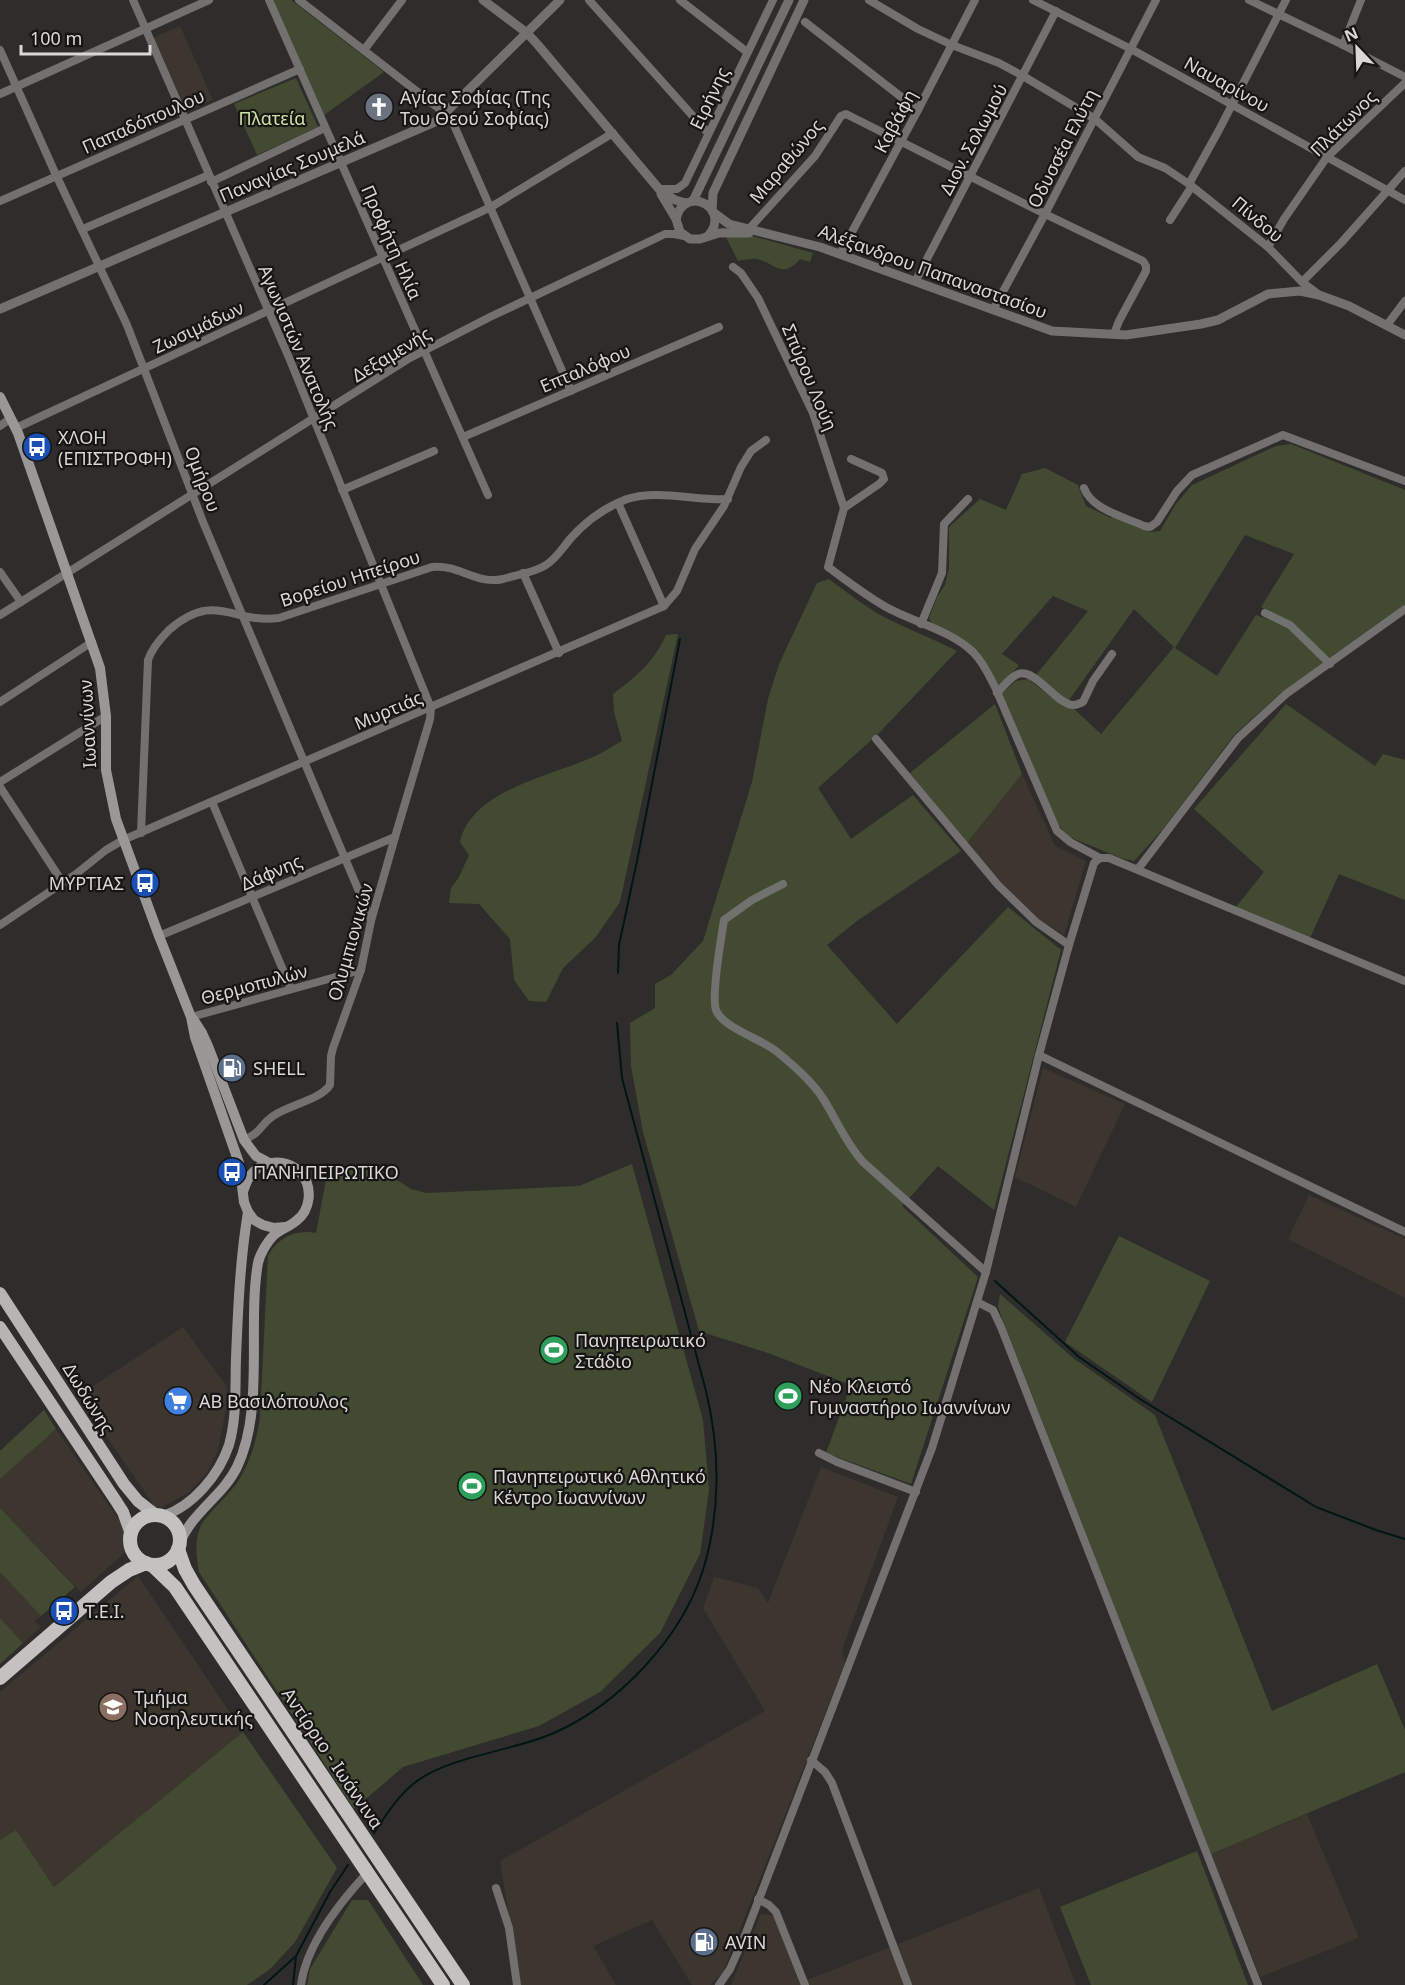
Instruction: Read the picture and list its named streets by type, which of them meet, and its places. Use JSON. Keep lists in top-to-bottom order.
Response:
{
  "streets": {
    "highway": ["Αντίρριο - Ιωάννινα"],
    "main road": ["Ιωαννίνων", "Δωδώνης"],
    "street": [
      "Ναυαρίνου",
      "Ειρήνης",
      "Παπαδόπουλου",
      "Καβάφη",
      "Πλάτωνος",
      "Διον. Σολωμού",
      "Οδυσσέα Ελύτη",
      "Μαραθώνος",
      "Παναγίας Σουμελά",
      "Πίνδου",
      "Προφήτη Ηλία",
      "Αλέξανδρου Παπαναστασίου",
      "Ζωσιμάδων",
      "Αγωνιστών Ανατολής",
      "Δεξαμενής",
      "Επταλόφου",
      "Σπύρου Λούη",
      "Ομήρου",
      "Βορείου Ηπείρου",
      "Μυρτιάς",
      "Δάφνης",
      "Ολυμπιονικών",
      "Θερμοπυλών"
    ]
  },
  "crossings": [
    ["Ναυαρίνου", "Πλάτωνος"],
    ["Ναυαρίνου", "Διον. Σολωμού"],
    ["Ναυαρίνου", "Οδυσσέα Ελύτη"],
    ["Παπαδόπουλου", "Προφήτη Ηλία"],
    ["Παπαδόπουλου", "Αγωνιστών Ανατολής"],
    ["Παπαδόπουλου", "Ομήρου"],
    ["Καβάφη", "Μαραθώνος"],
    ["Καβάφη", "Πίνδου"],
    ["Καβάφη", "Αλέξανδρου Παπαναστασίου"],
    ["Πλάτωνος", "Πίνδου"],
    ["Διον. Σολωμού", "Πίνδου"],
    ["Διον. Σολωμού", "Αλέξανδρου Παπαναστασίου"],
    ["Οδυσσέα Ελύτη", "Πίνδου"],
    ["Οδυσσέα Ελύτη", "Αλέξανδρου Παπαναστασίου"],
    ["Μαραθώνος", "Αλέξανδρου Παπαναστασίου"],
    ["Παναγίας Σουμελά", "Προφήτη Ηλία"],
    ["Παναγίας Σουμελά", "Αγωνιστών Ανατολής"],
    ["Παναγίας Σουμελά", "Ομήρου"],
    ["Πίνδου", "Αλέξανδρου Παπαναστασίου"],
    ["Προφήτη Ηλία", "Ζωσιμάδων"],
    ["Προφήτη Ηλία", "Δεξαμενής"],
    ["Προφήτη Ηλία", "Επταλόφου"],
    ["Αλέξανδρου Παπαναστασίου", "Δεξαμενής"],
    ["Ζωσιμάδων", "Αγωνιστών Ανατολής"],
    ["Ζωσιμάδων", "Ομήρου"],
    ["Ζωσιμάδων", "Ιωαννίνων"],
    ["Αγωνιστών Ανατολής", "Δεξαμενής"],
    ["Αγωνιστών Ανατολής", "Βορείου Ηπείρου"],
    ["Αγωνιστών Ανατολής", "Μυρτιάς"],
    ["Αγωνιστών Ανατολής", "Ολυμπιονικών"],
    ["Δεξαμενής", "Ομήρου"],
    ["Δεξαμενής", "Ιωαννίνων"],
    ["Ομήρου", "Βορείου Ηπείρου"],
    ["Ομήρου", "Μυρτιάς"],
    ["Ομήρου", "Δάφνης"],
    ["Ομήρου", "Ολυμπιονικών"],
    ["Βορείου Ηπείρου", "Μυρτιάς"],
    ["Μυρτιάς", "Ιωαννίνων"],
    ["Μυρτιάς", "Ολυμπιονικών"],
    ["Ιωαννίνων", "Δάφνης"],
    ["Ιωαννίνων", "Θερμοπυλών"],
    ["Δάφνης", "Ολυμπιονικών"],
    ["Ολυμπιονικών", "Θερμοπυλών"],
    ["Δωδώνης", "Αντίρριο - Ιωάννινα"]
  ],
  "parks": ["Πλατεία"],
  "places": {
    "church": ["Αγίας Σοφίας (Της Του Θεού Σοφίας)"],
    "bus stop": [
      "ΧΛΟΗ (ΕΠΙΣΤΡΟΦΗ)",
      "ΜΥΡΤΙΑΣ",
      "ΠΑΝΗΠΕΙΡΩΤΙΚΟ",
      "Τ.Ε.Ι."
    ],
    "fuel station": ["SHELL", "AVIN"],
    "sports": ["Πανηπειρωτικό Στάδιο", "Νέο Κλειστό Γυμναστήριο Ιωαννίνων", "Πανηπειρωτικό Αθλητικό Κέντρο Ιωαννίνων"],
    "supermarket": ["ΑΒ Βασιλόπουλος"],
    "school or university": ["Τμήμα Νοσηλευτικής"]
  },
  "scale_bar": "100 m",
  "north": "top left"
}
